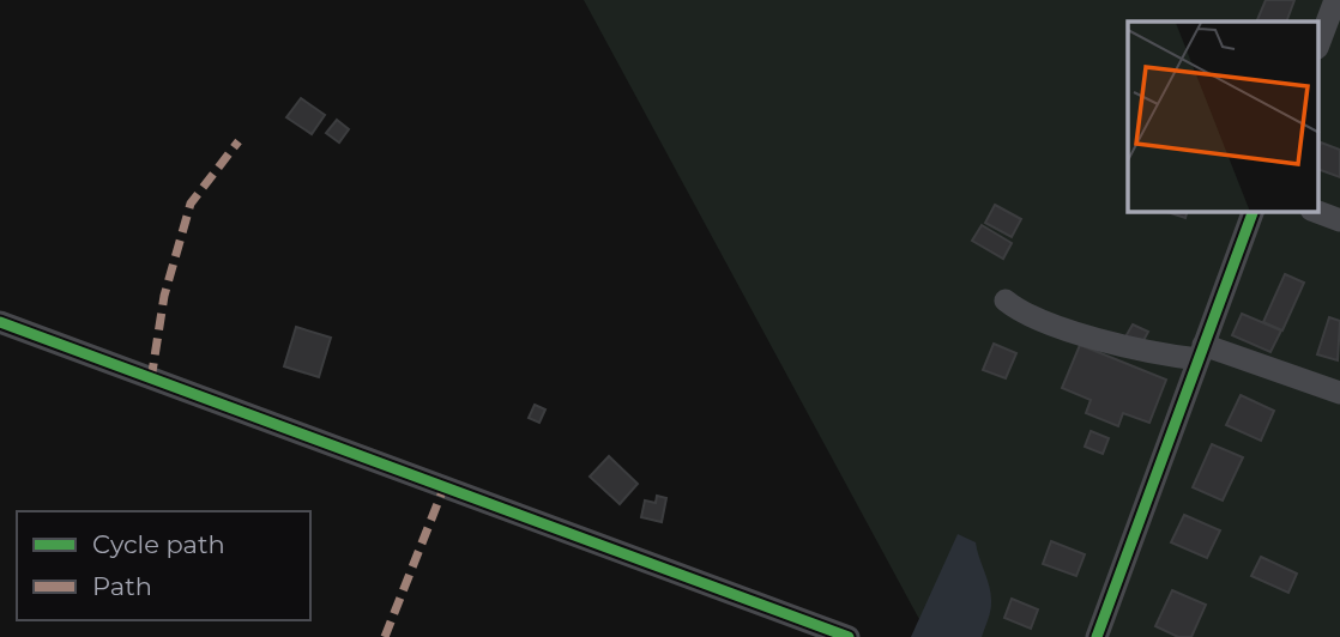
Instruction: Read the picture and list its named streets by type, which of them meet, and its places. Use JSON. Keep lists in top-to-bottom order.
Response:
{
  "legend": ["Cycle path", "Path"]
}
